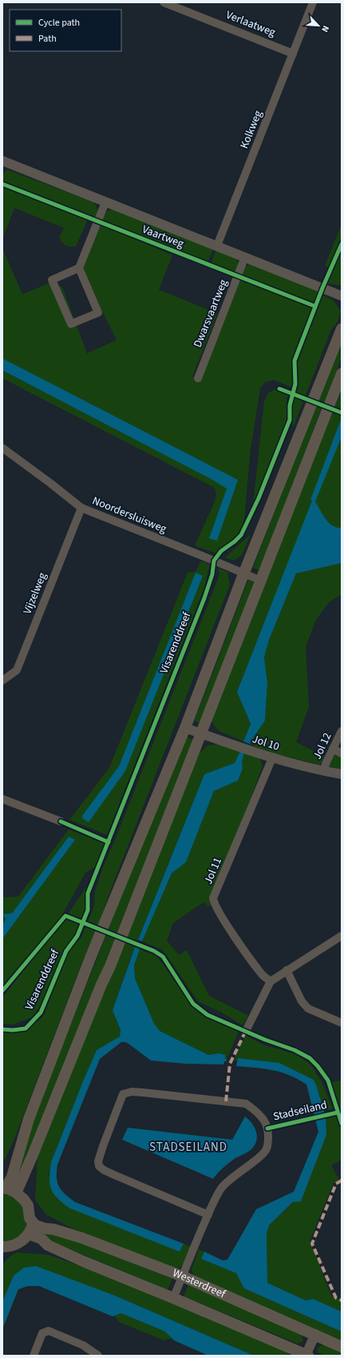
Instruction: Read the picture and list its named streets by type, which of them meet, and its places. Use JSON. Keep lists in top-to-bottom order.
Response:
{
  "streets": {
    "main road": ["Westerdreef"],
    "street": [
      "Verlaatweg",
      "Kolkweg",
      "Vaartweg",
      "Dwarsvaartweg",
      "Noordersluisweg",
      "Vijzelweg",
      "Jol 10",
      "Jol 12",
      "Jol 11",
      "Stadseiland"
    ],
    "cycle path": ["Visarenddreef"]
  },
  "crossings": [
    ["Verlaatweg", "Kolkweg"],
    ["Kolkweg", "Vaartweg"],
    ["Vaartweg", "Dwarsvaartweg"],
    ["Noordersluisweg", "Vijzelweg"],
    ["Jol 10", "Jol 12"],
    ["Jol 10", "Jol 11"],
    ["Stadseiland", "Westerdreef"]
  ],
  "districts": ["STADSEILAND"],
  "legend": ["Cycle path", "Path"],
  "north": "bottom right"
}
